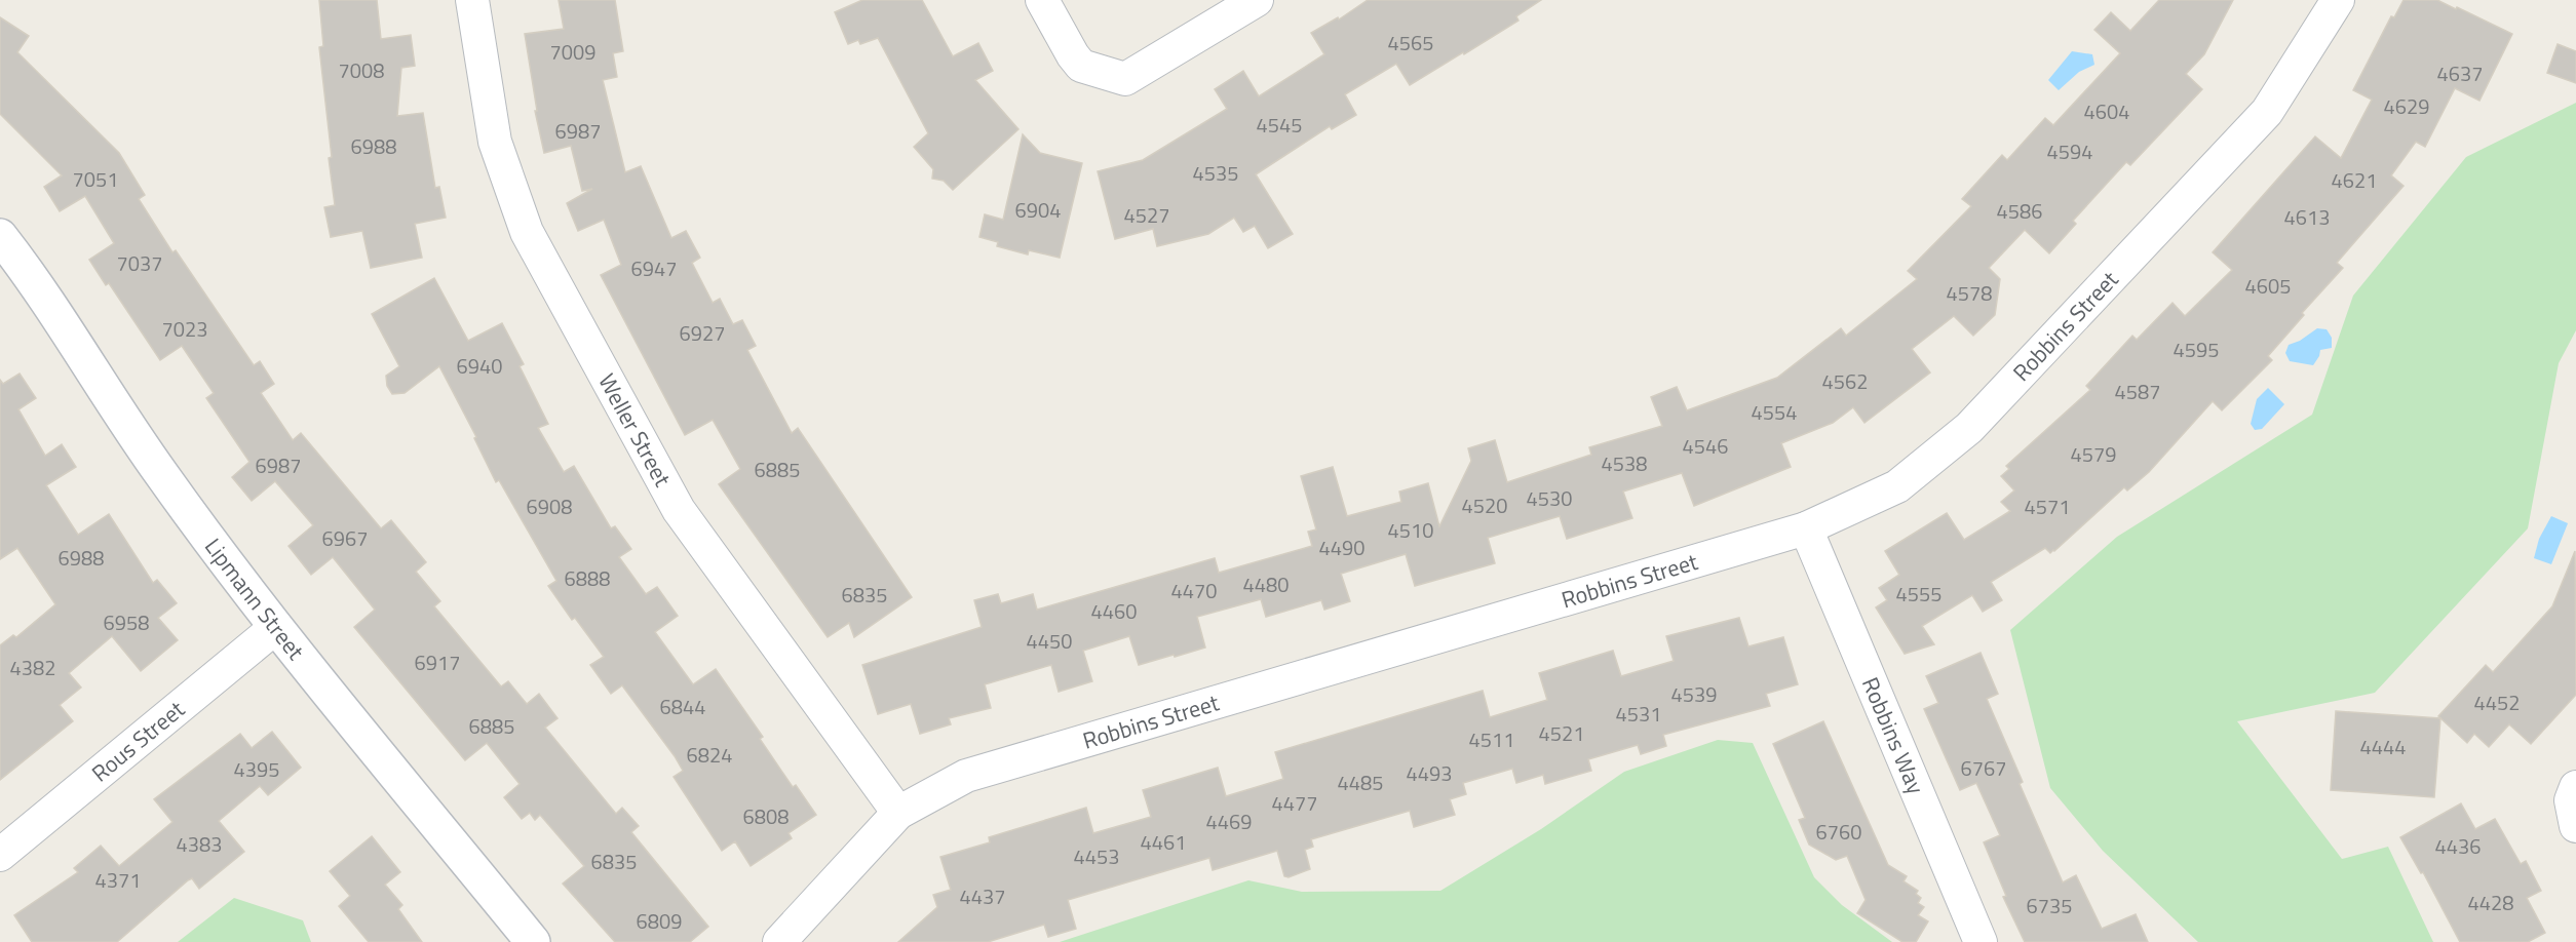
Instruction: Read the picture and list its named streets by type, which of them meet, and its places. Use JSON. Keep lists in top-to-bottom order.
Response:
{
  "streets": {
    "street": [
      "Robbins Street",
      "Weller Street",
      "Lipmann Street",
      "Robbins Way",
      "Rous Street"
    ]
  },
  "crossings": [
    ["Robbins Street", "Weller Street"],
    ["Robbins Street", "Robbins Way"],
    ["Lipmann Street", "Rous Street"]
  ],
  "house_numbers": [
    "4565",
    "7009",
    "7008",
    "4637",
    "4629",
    "4604",
    "4545",
    "6987",
    "6988",
    "4594",
    "4535",
    "7051",
    "4621",
    "6904",
    "4586",
    "4527",
    "4613",
    "7037",
    "6947",
    "4605",
    "4578",
    "7023",
    "6927",
    "4595",
    "6940",
    "4562",
    "4587",
    "4554",
    "4546",
    "4579",
    "4538",
    "6987",
    "6885",
    "4530",
    "4520",
    "6908",
    "4571",
    "4510",
    "6967",
    "4490",
    "6988",
    "6888",
    "4480",
    "4470",
    "4555",
    "6835",
    "4460",
    "6958",
    "4450",
    "6917",
    "4382",
    "4539",
    "4452",
    "6844",
    "4531",
    "6885",
    "4521",
    "4511",
    "4444",
    "6824",
    "6767",
    "4395",
    "4493",
    "4485",
    "4477",
    "6808",
    "4469",
    "6760",
    "4461",
    "4383",
    "4436",
    "4453",
    "6835",
    "4371",
    "4437",
    "4428",
    "6735",
    "6809"
  ]
}
